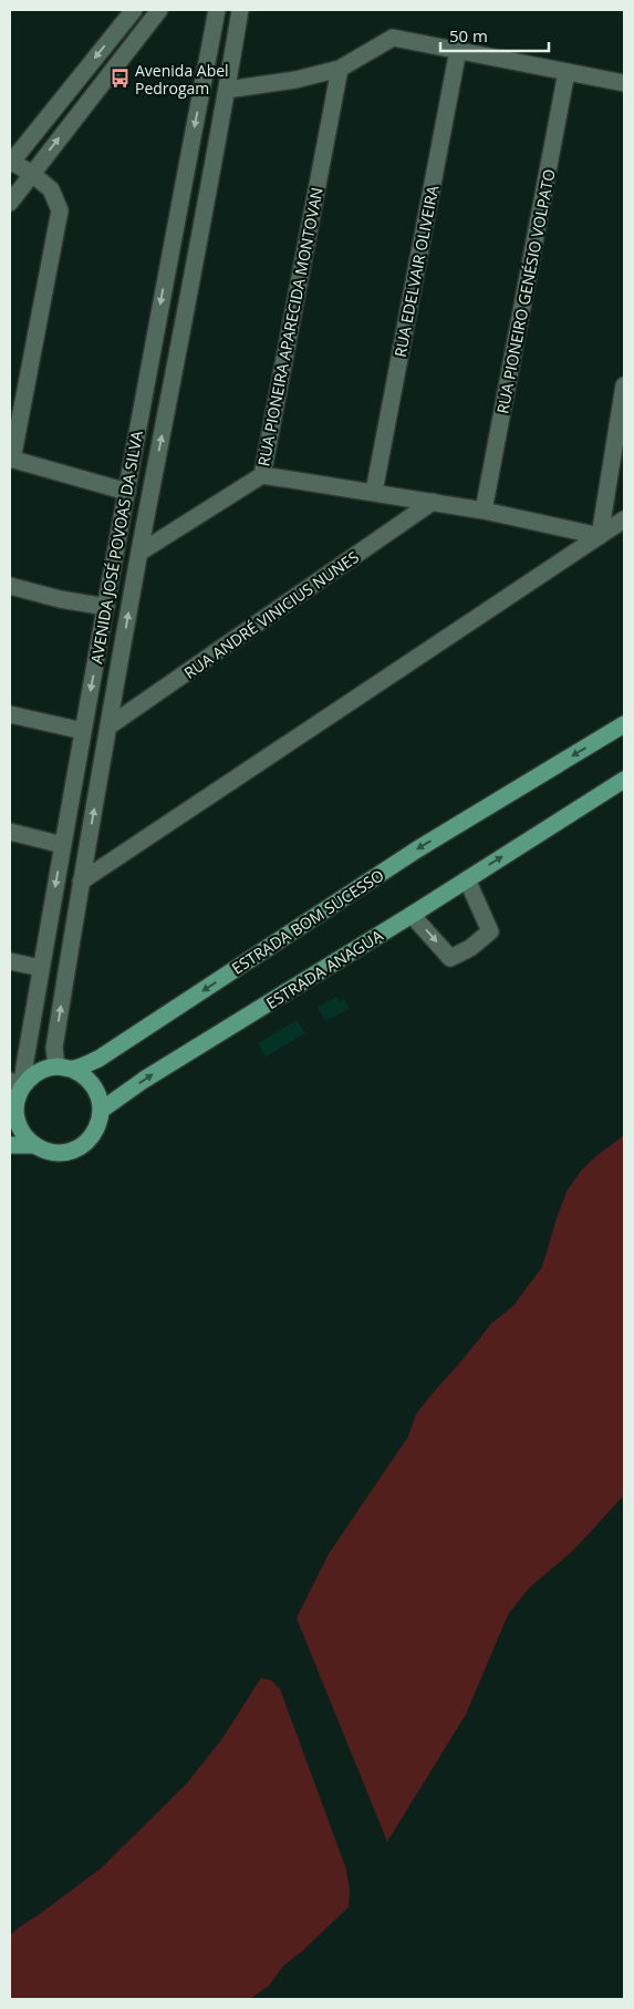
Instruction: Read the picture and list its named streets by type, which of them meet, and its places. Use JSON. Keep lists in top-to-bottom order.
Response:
{
  "streets": {
    "main road": ["ESTRADA BOM SUCESSO", "ESTRADA ANAGUA"],
    "street": [
      "RUA EDELVAIR OLIVEIRA",
      "RUA PIONEIRO GENÉSIO VOLPATO",
      "RUA PIONEIRA APARECIDA MONTOVAN",
      "AVENIDA JOSÉ POVOAS DA SILVA",
      "RUA ANDRÉ VINICIUS NUNES"
    ]
  },
  "crossings": [
    ["RUA PIONEIRA APARECIDA MONTOVAN", "AVENIDA JOSÉ POVOAS DA SILVA"],
    ["AVENIDA JOSÉ POVOAS DA SILVA", "RUA ANDRÉ VINICIUS NUNES"],
    ["AVENIDA JOSÉ POVOAS DA SILVA", "ESTRADA BOM SUCESSO"],
    ["AVENIDA JOSÉ POVOAS DA SILVA", "ESTRADA ANAGUA"],
    ["ESTRADA BOM SUCESSO", "ESTRADA ANAGUA"]
  ],
  "one_way": ["ESTRADA BOM SUCESSO", "ESTRADA ANAGUA"],
  "places": {
    "bus stop": ["Avenida Abel Pedrogam"]
  },
  "scale_bar": "50 m"
}
